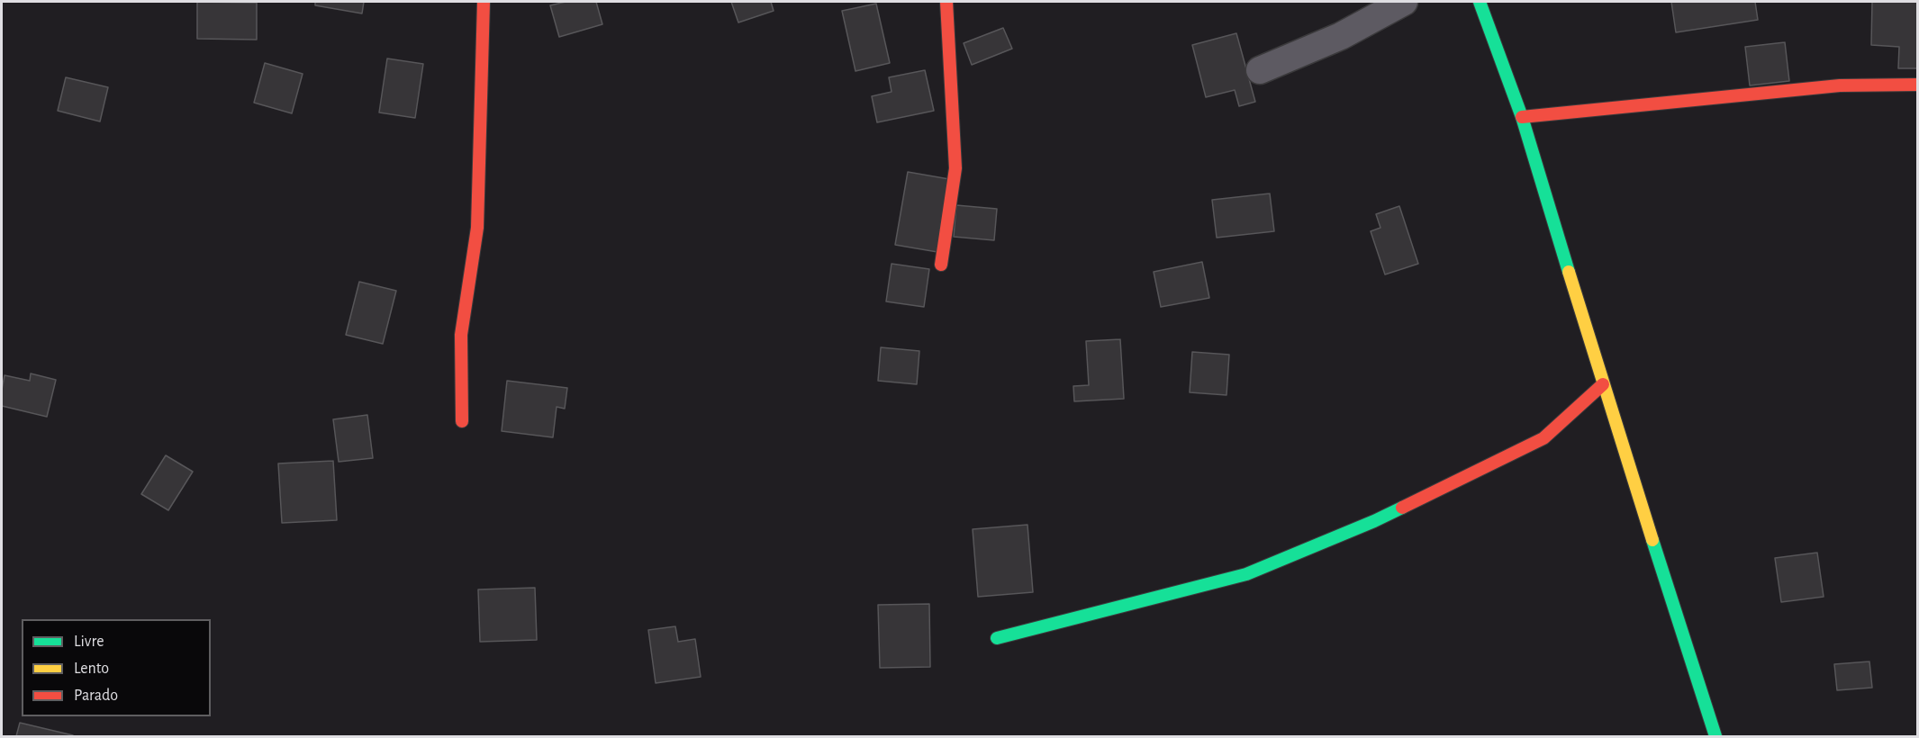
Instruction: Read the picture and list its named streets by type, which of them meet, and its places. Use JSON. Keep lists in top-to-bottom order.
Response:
{
  "legend": ["Livre", "Lento", "Parado"]
}
